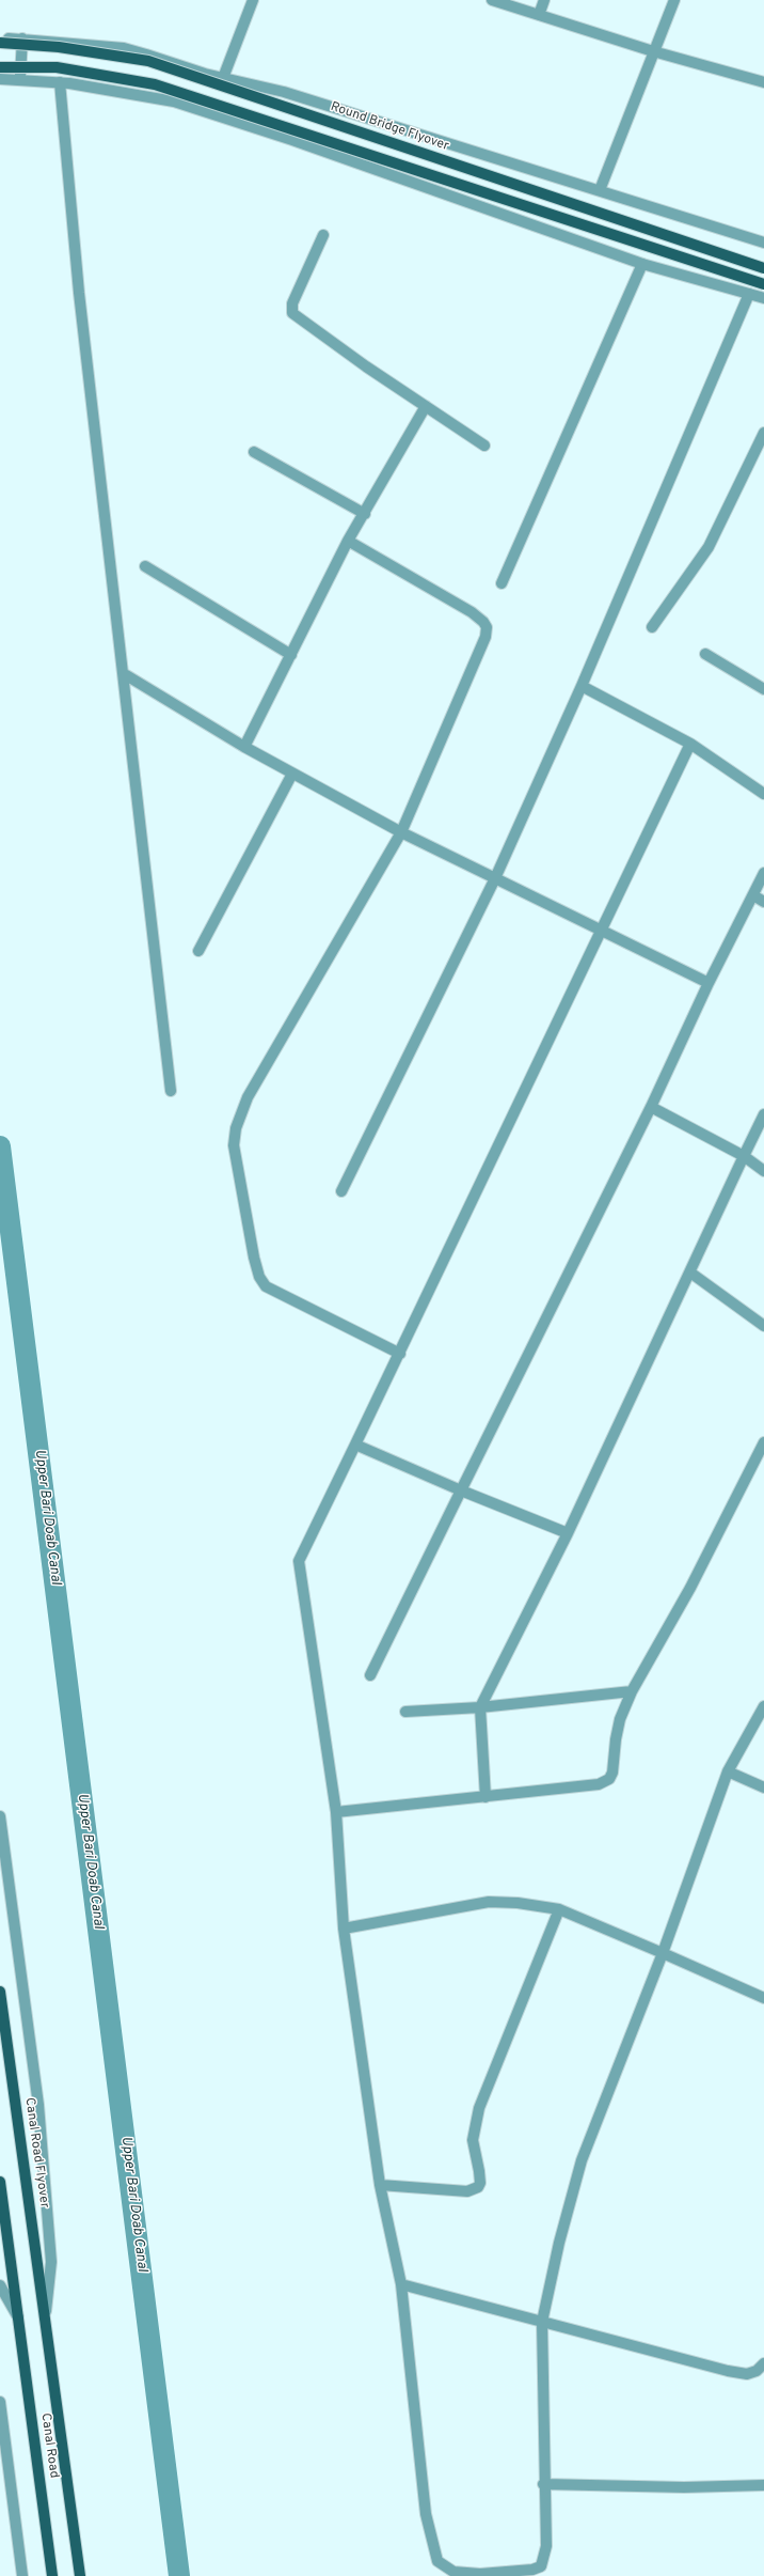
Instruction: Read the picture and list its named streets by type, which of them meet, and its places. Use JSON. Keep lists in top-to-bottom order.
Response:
{
  "streets": {
    "main road": ["Round Bridge Flyover", "Canal Road Flyover", "Canal Road"]
  },
  "crossings": [
    ["Canal Road Flyover", "Canal Road"]
  ],
  "water": ["Upper Bari Doab Canal"]
}
